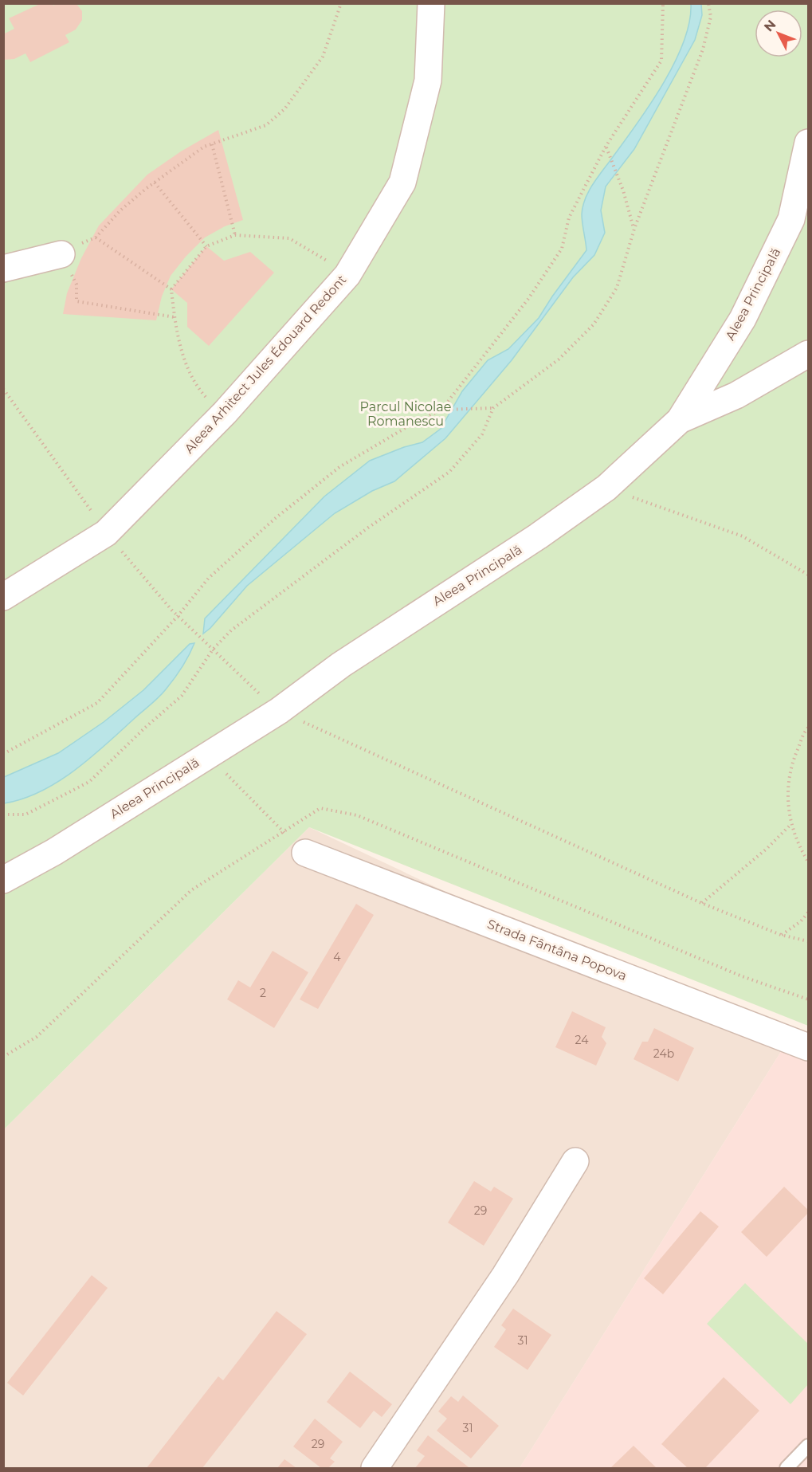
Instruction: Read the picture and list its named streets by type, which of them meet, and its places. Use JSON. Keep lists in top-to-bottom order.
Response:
{
  "streets": {
    "street": ["Aleea Principală", "Aleea Arhitect Jules Édouard Redont", "Strada Fântâna Popova"]
  },
  "parks": ["Parcul Nicolae Romanescu"],
  "house_numbers": [
    "4",
    "2",
    "24",
    "24b",
    "29",
    "31",
    "31",
    "29"
  ],
  "north": "top left"
}
